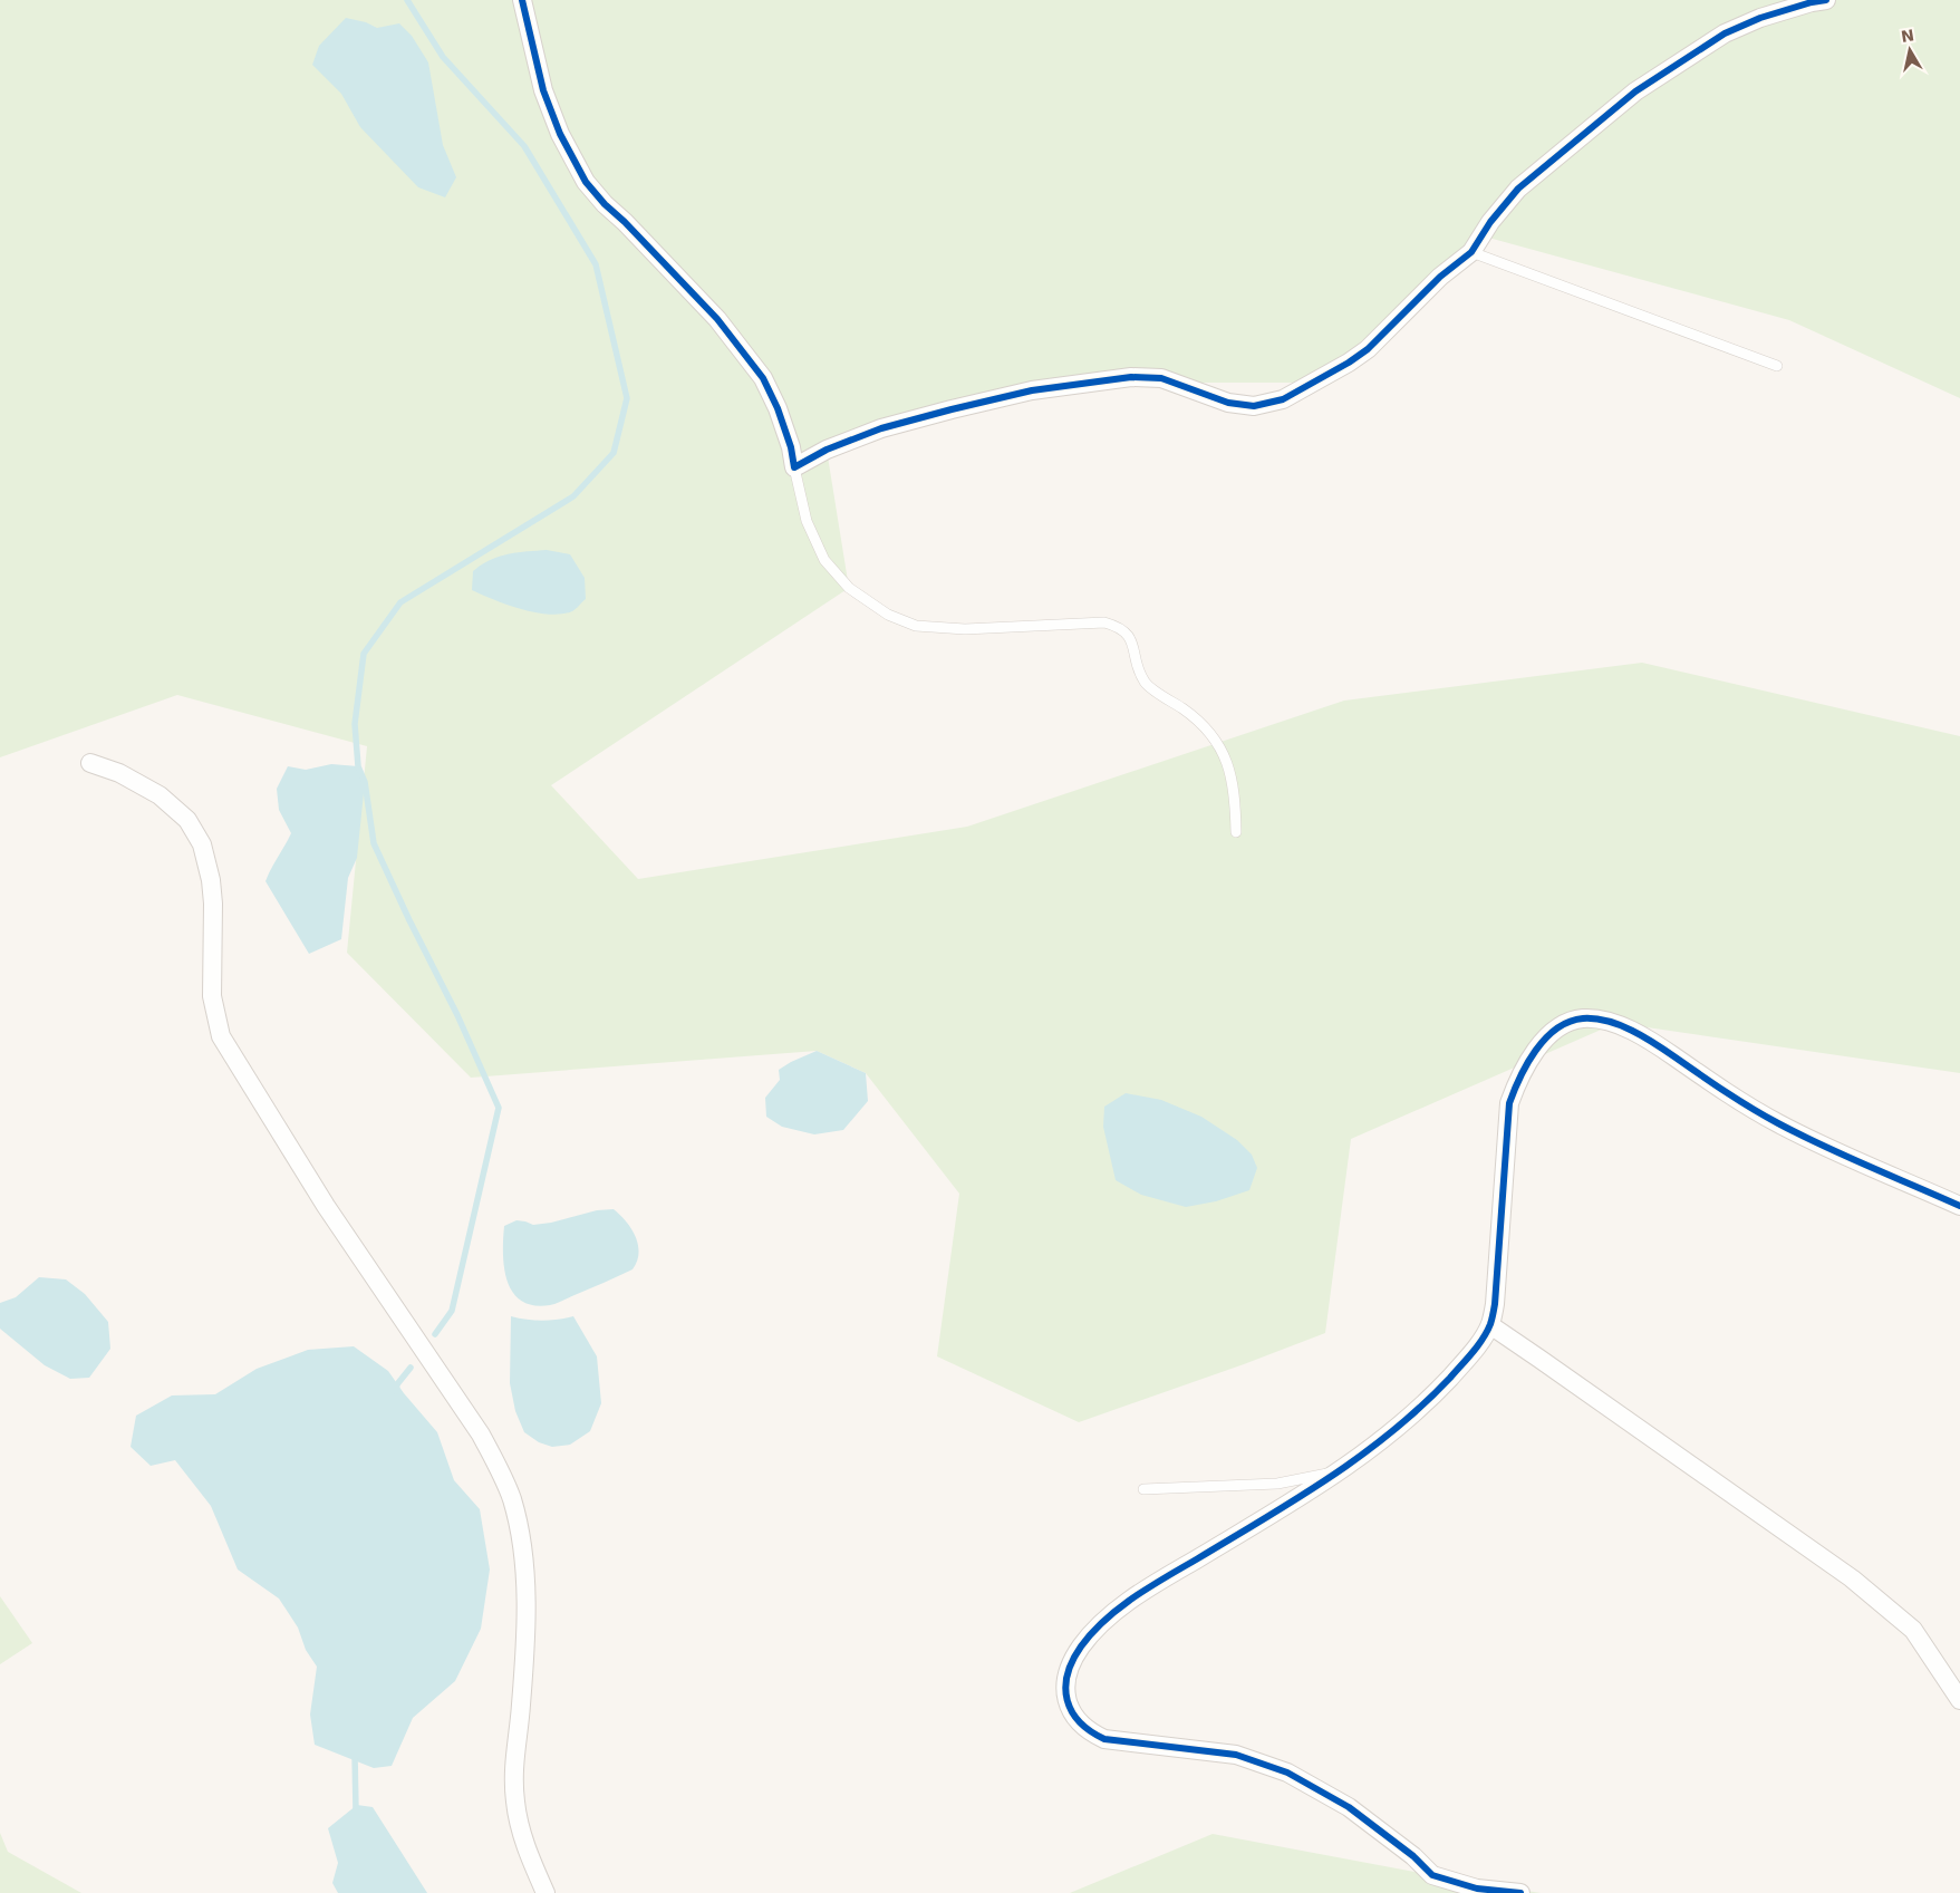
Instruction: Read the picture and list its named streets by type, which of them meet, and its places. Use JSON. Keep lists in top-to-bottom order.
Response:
{
  "north": "top"
}
